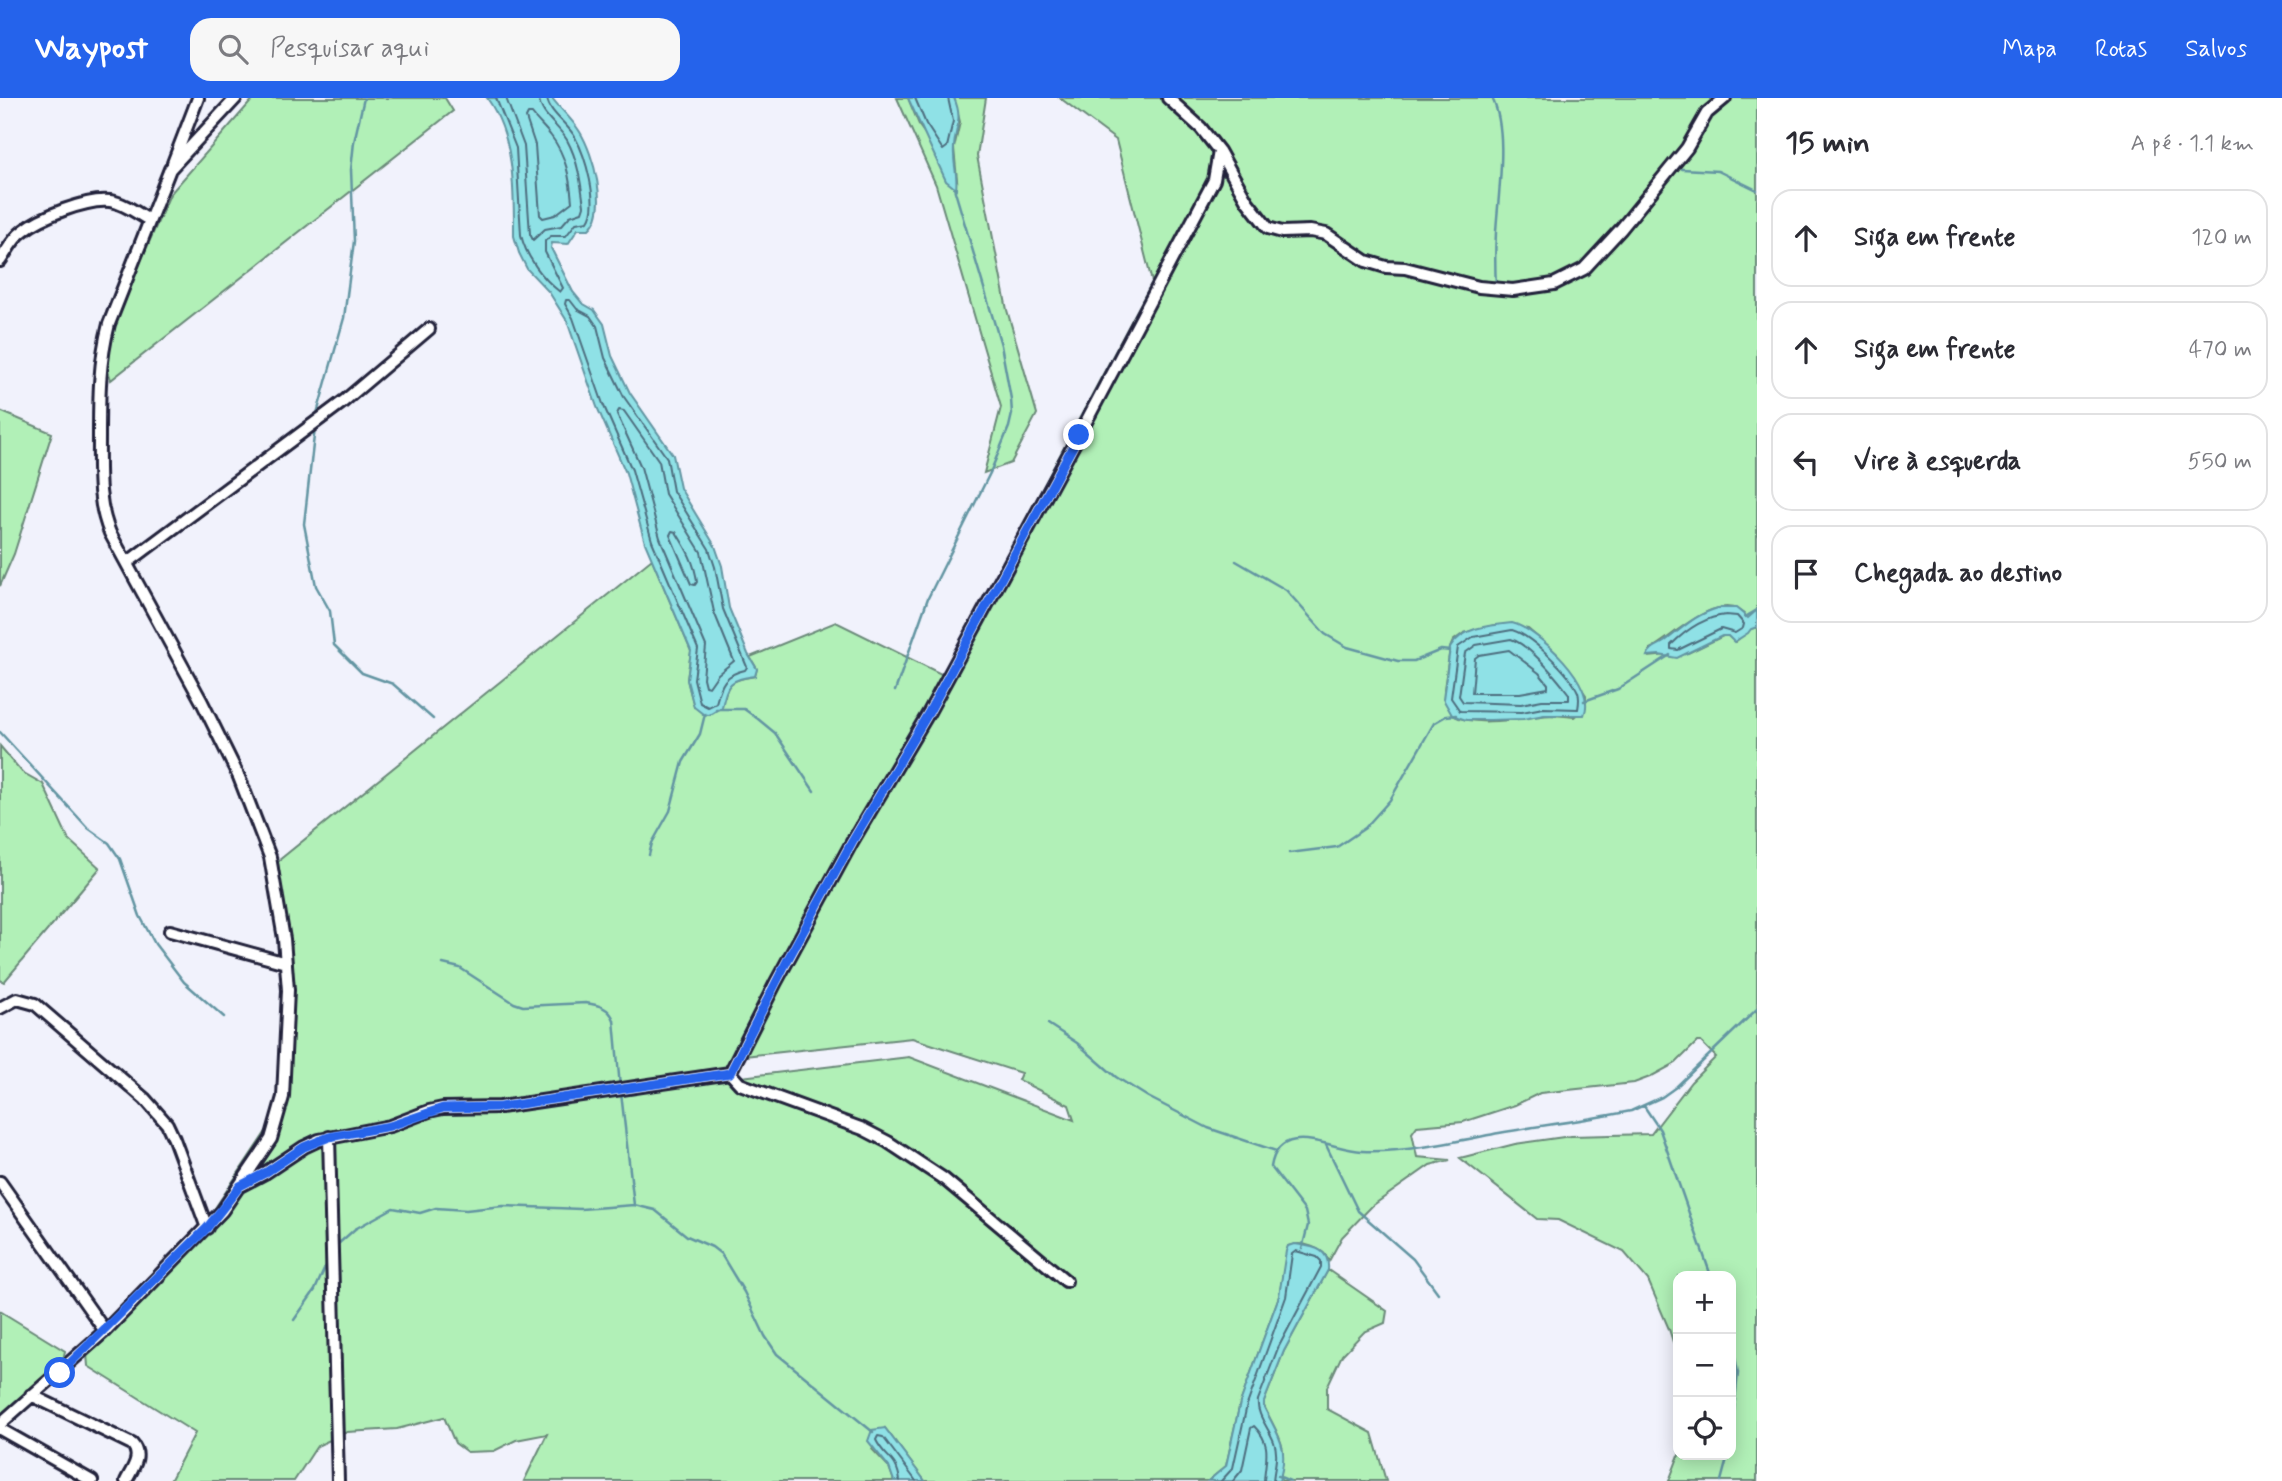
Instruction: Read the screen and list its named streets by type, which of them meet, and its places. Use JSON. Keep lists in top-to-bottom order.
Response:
{
  "page": {
    "header": "Waypost",
    "search": "Pesquisar aqui",
    "nav": ["Mapa", "Rotas", "Salvos"],
    "heading": ["15 min", "A pé · 1.1 km"],
    "list": [
      ["Siga em frente", "120 m"],
      ["Siga em frente", "470 m"],
      ["Vire à esquerda", "550 m"],
      "Chegada ao destino"
    ],
    "map_buttons": ["+", "−"]
  }
}
